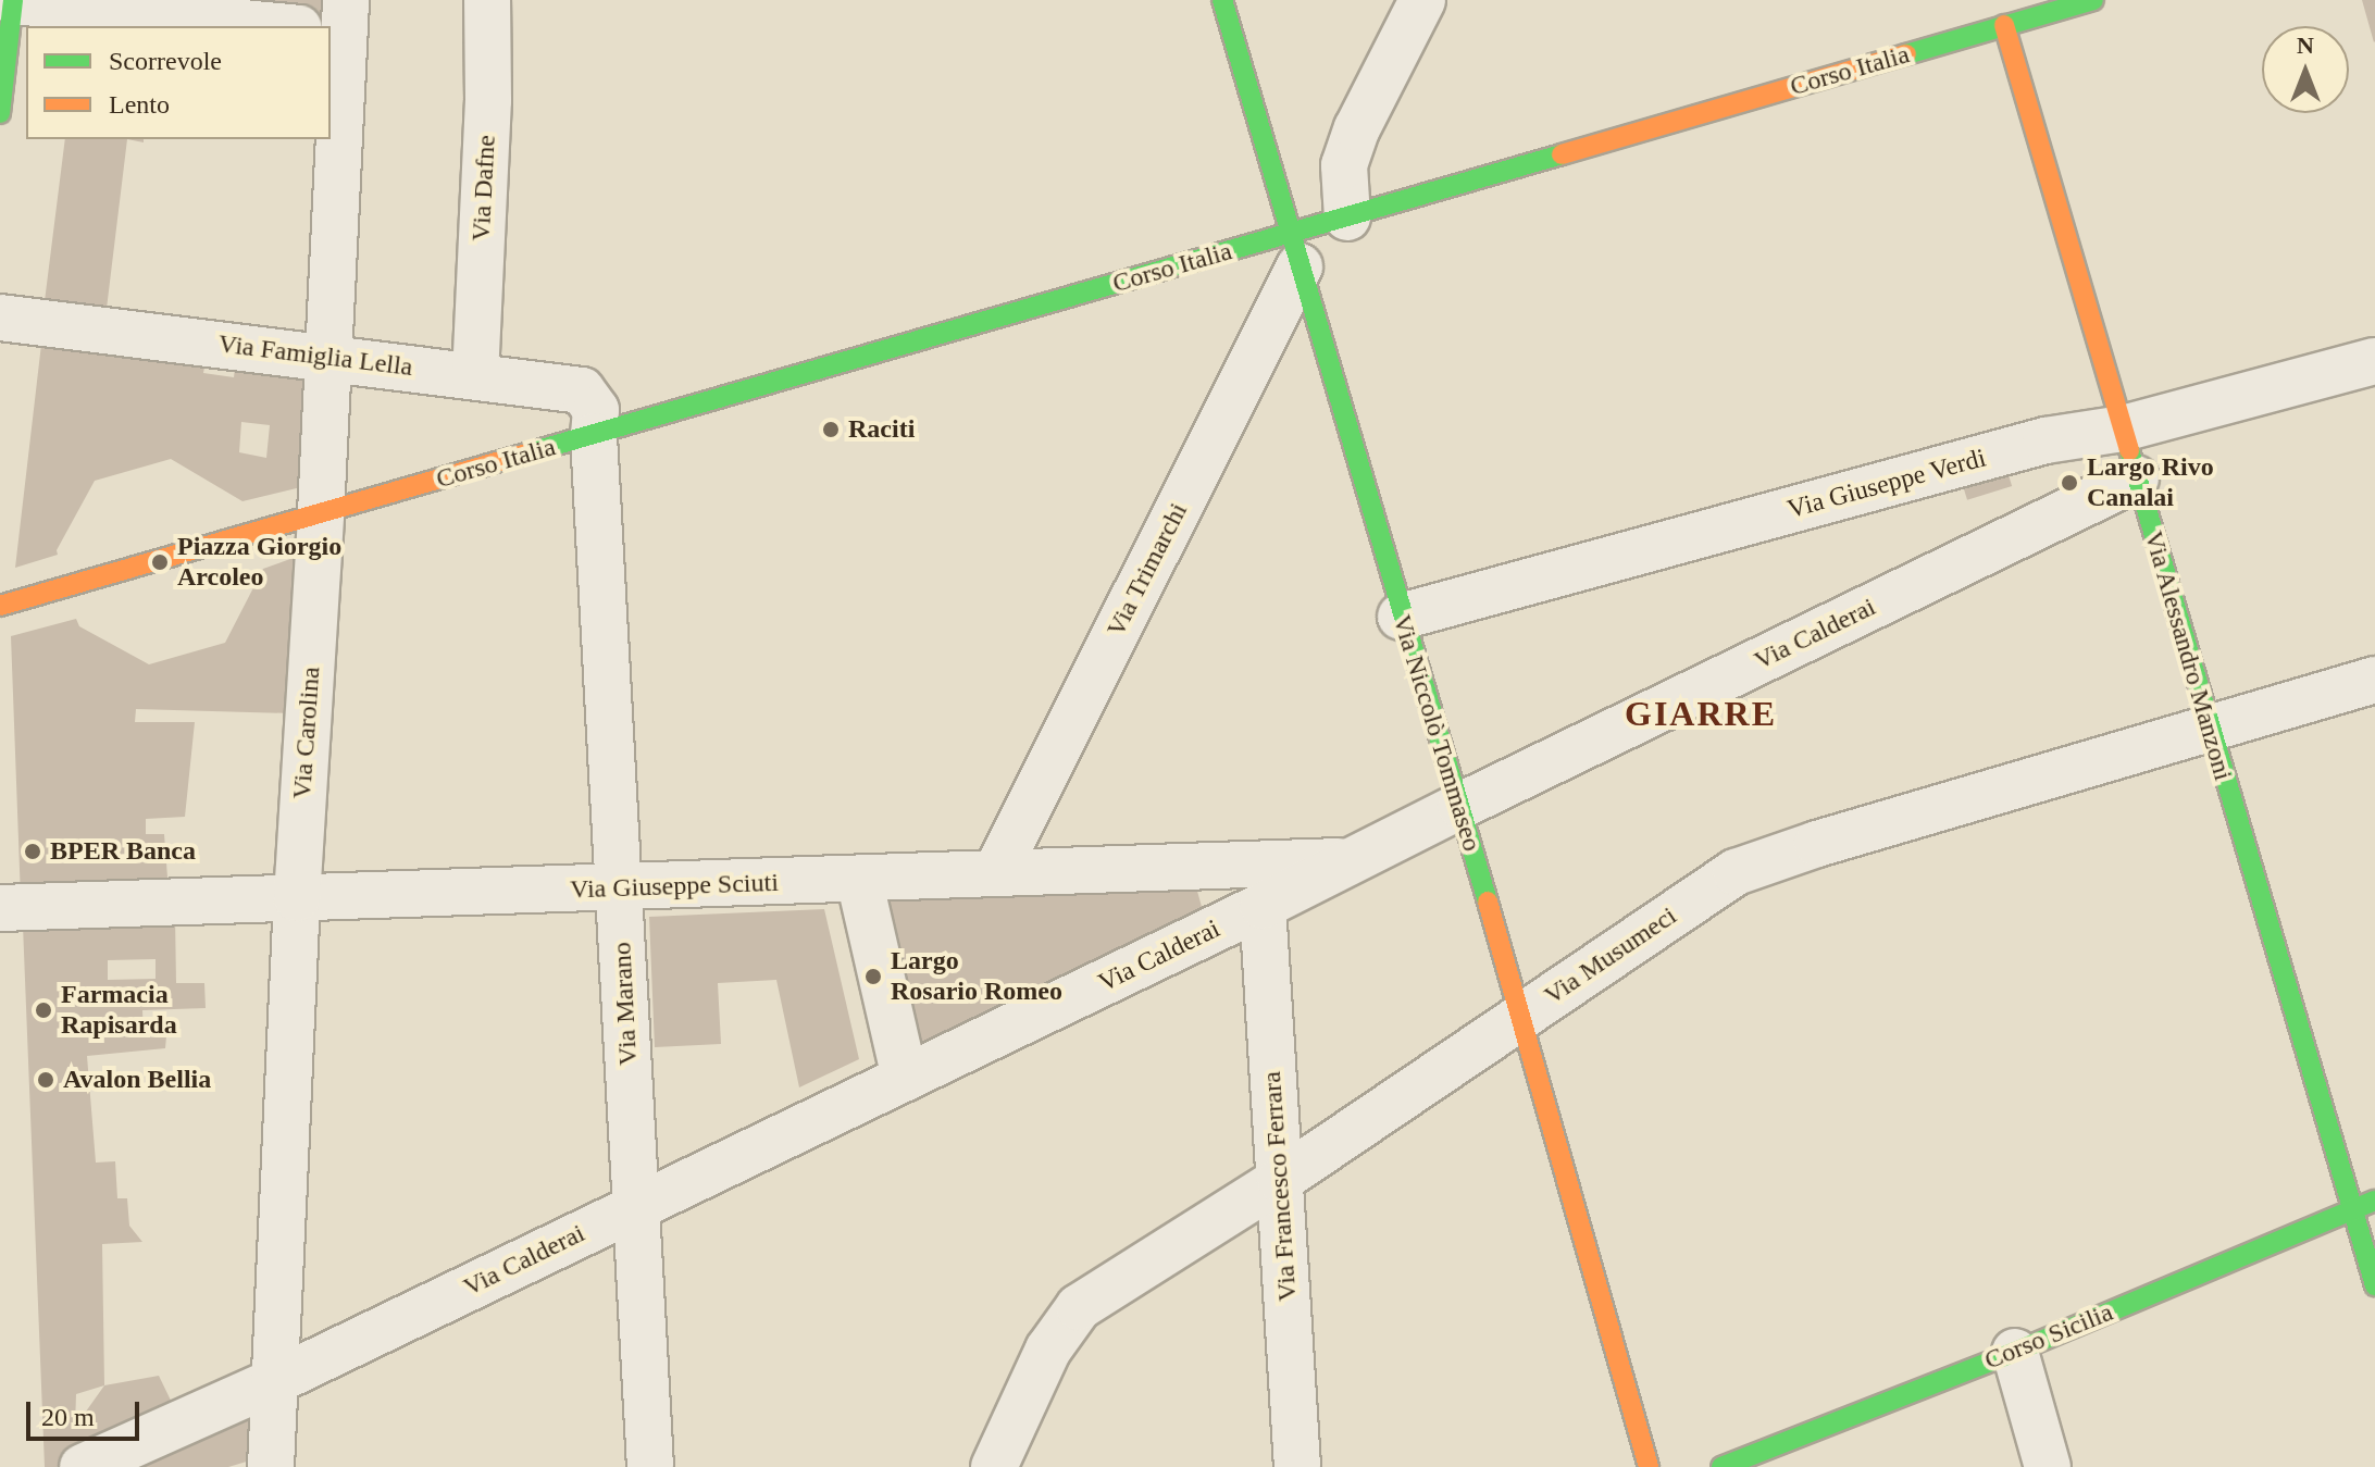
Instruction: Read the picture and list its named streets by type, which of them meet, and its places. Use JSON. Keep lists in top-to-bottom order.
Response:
{
  "streets": {
    "street": [
      "Corso Italia",
      "Via Dafne",
      "Via Famiglia Lella",
      "Via Giuseppe Verdi",
      "Via Trimarchi",
      "Via Calderai",
      "Via Alessandro Manzoni",
      "Via Carolina",
      "Via Niccolò Tommaseo",
      "Via Giuseppe Sciuti",
      "Via Musumeci",
      "Via Marano",
      "Via Francesco Ferrara",
      "Corso Sicilia"
    ]
  },
  "crossings": [
    ["Corso Italia", "Via Famiglia Lella"],
    ["Corso Italia", "Via Trimarchi"],
    ["Corso Italia", "Via Alessandro Manzoni"],
    ["Corso Italia", "Via Carolina"],
    ["Corso Italia", "Via Niccolò Tommaseo"],
    ["Corso Italia", "Via Marano"],
    ["Via Dafne", "Via Famiglia Lella"],
    ["Via Famiglia Lella", "Via Carolina"],
    ["Via Famiglia Lella", "Via Marano"],
    ["Via Giuseppe Verdi", "Via Alessandro Manzoni"],
    ["Via Giuseppe Verdi", "Via Niccolò Tommaseo"],
    ["Via Trimarchi", "Via Niccolò Tommaseo"],
    ["Via Trimarchi", "Via Giuseppe Sciuti"],
    ["Via Calderai", "Via Alessandro Manzoni"],
    ["Via Calderai", "Via Carolina"],
    ["Via Calderai", "Via Niccolò Tommaseo"],
    ["Via Calderai", "Via Giuseppe Sciuti"],
    ["Via Calderai", "Via Marano"],
    ["Via Calderai", "Via Francesco Ferrara"],
    ["Via Alessandro Manzoni", "Via Musumeci"],
    ["Via Alessandro Manzoni", "Corso Sicilia"],
    ["Via Carolina", "Via Giuseppe Sciuti"],
    ["Via Niccolò Tommaseo", "Via Musumeci"],
    ["Via Giuseppe Sciuti", "Via Marano"],
    ["Via Musumeci", "Via Francesco Ferrara"]
  ],
  "districts": ["GIARRE"],
  "places": [
    "Raciti",
    "Largo Rivo Canalai",
    "Piazza Giorgio Arcoleo",
    "BPER Banca",
    "Largo Rosario Romeo",
    "Farmacia Rapisarda",
    "Avalon Bellia"
  ],
  "legend": ["Scorrevole", "Lento"],
  "scale_bar": "20 m",
  "north": "top"
}
